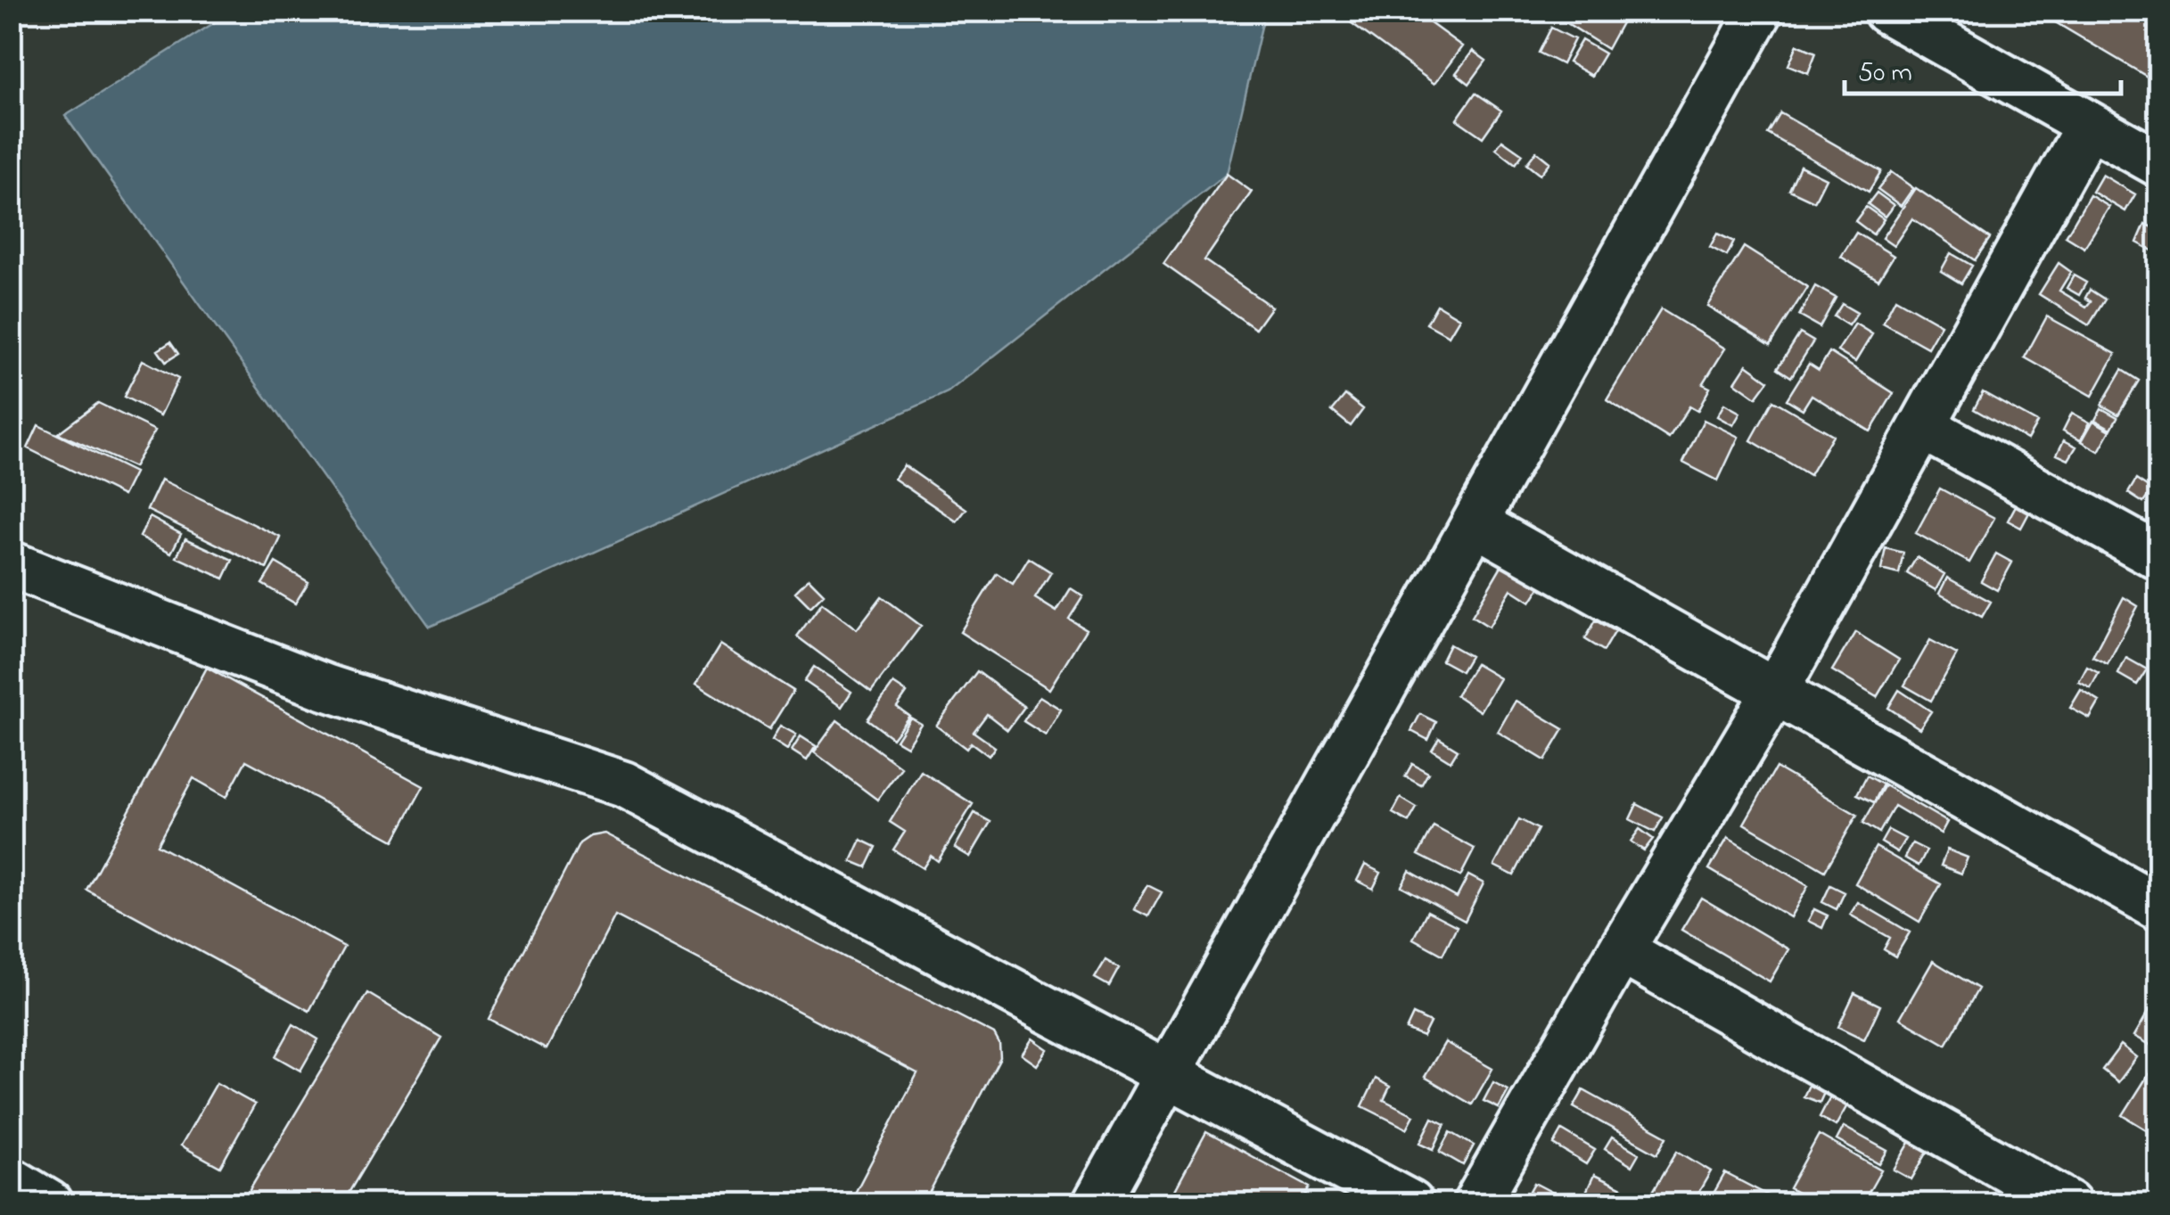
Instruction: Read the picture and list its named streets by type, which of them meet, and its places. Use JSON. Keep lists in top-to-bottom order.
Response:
{
  "scale_bar": "50 m"
}
